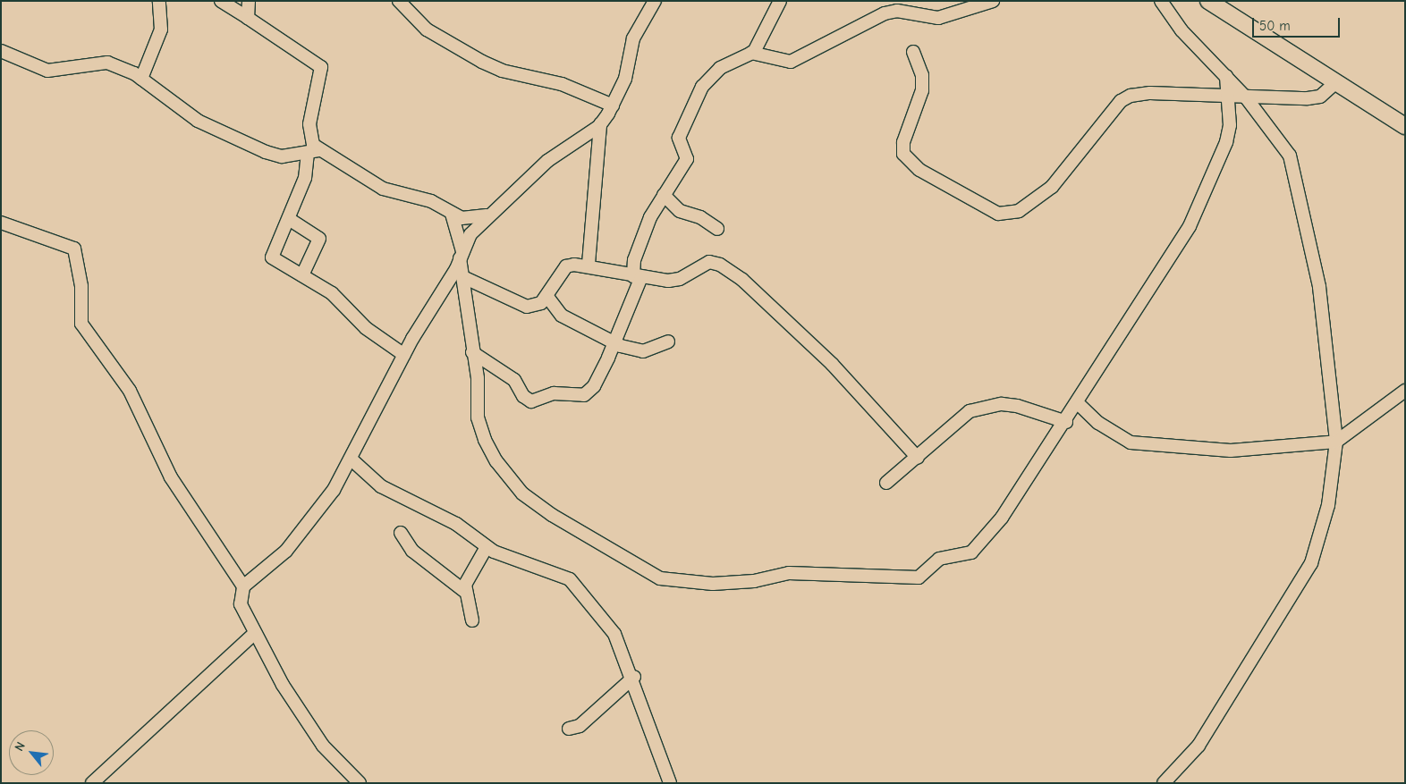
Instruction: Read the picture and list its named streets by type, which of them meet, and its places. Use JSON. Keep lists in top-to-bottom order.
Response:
{
  "scale_bar": "50 m",
  "north": "top left"
}
